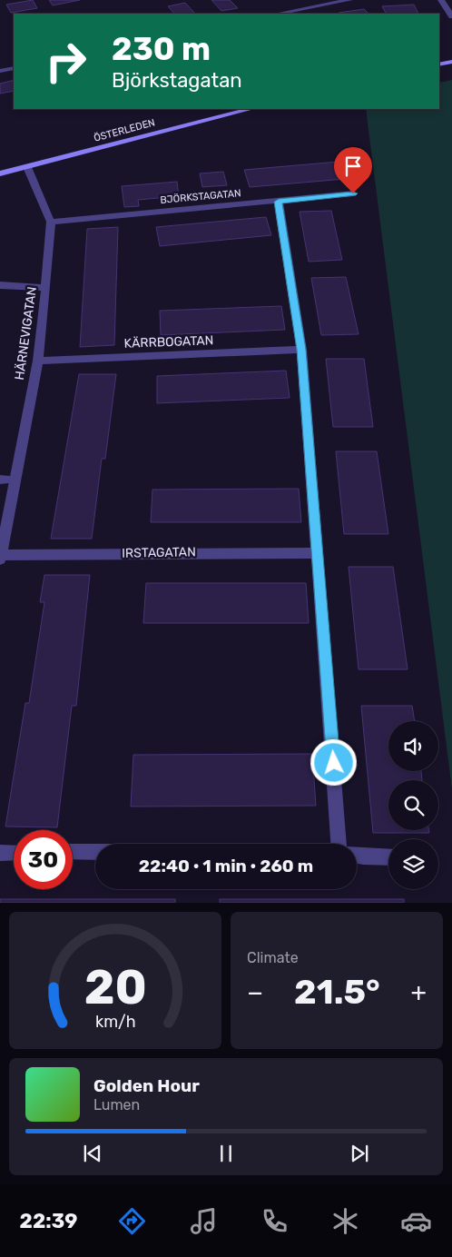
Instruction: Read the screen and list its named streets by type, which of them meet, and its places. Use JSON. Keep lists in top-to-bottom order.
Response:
{
  "streets": {
    "main road": ["ÖSTERLEDEN"],
    "street": [
      "BJÖRKSTAGATAN",
      "HÄRNEVIGATAN",
      "KÄRRBOGATAN",
      "IRSTAGATAN"
    ]
  },
  "crossings": [
    ["ÖSTERLEDEN", "HÄRNEVIGATAN"],
    ["BJÖRKSTAGATAN", "HÄRNEVIGATAN"],
    ["HÄRNEVIGATAN", "KÄRRBOGATAN"],
    ["HÄRNEVIGATAN", "IRSTAGATAN"]
  ],
  "page": {
    "turn": ["230 m", "Björkstagatan"],
    "limit": "30",
    "trip": "22:40 · 1 min · 260 m",
    "tile": "Climate",
    "heat": ["−", "21.5°", "+"],
    "song": ["Golden Hour", "Lumen"],
    "tabs": "22:39",
    "gauge": ["20", "km/h"]
  }
}
